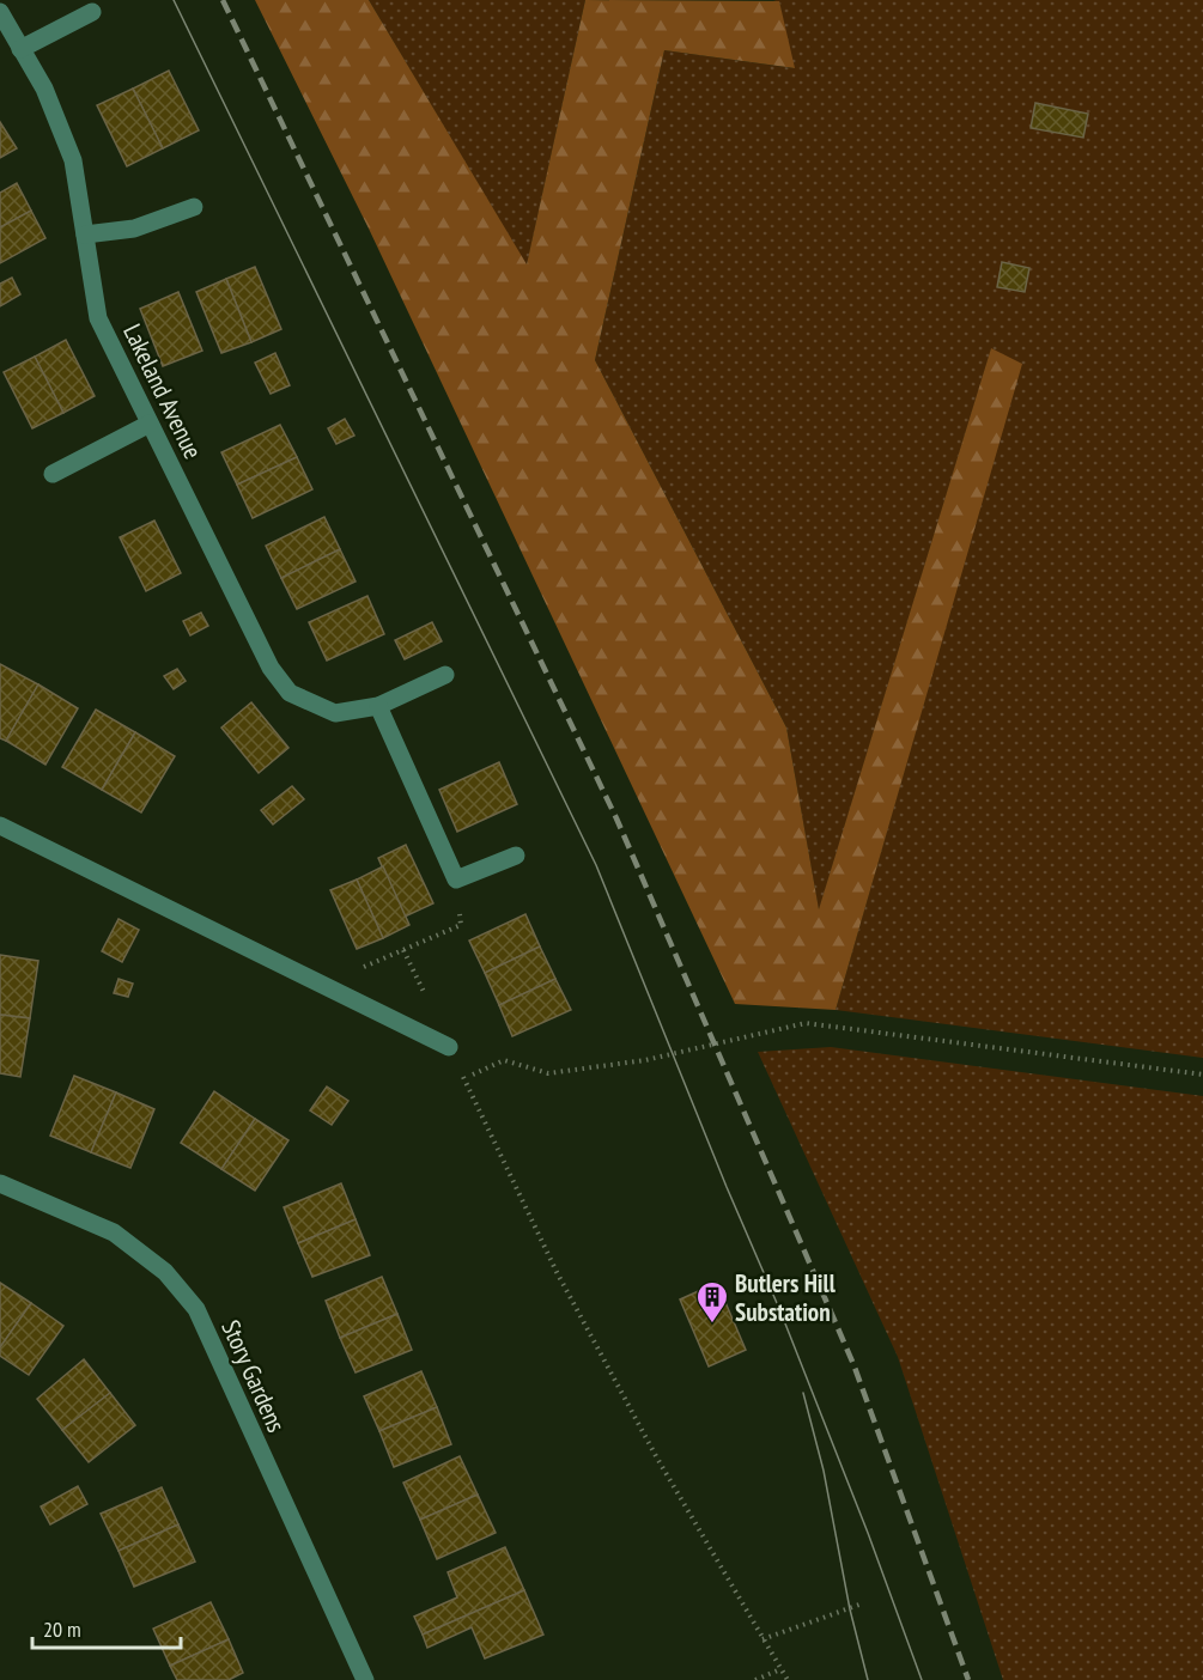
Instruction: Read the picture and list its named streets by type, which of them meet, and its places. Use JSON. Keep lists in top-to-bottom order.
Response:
{
  "streets": {
    "street": ["Lakeland Avenue", "Story Gardens"]
  },
  "places": {
    "building": ["Butlers Hill Substation"]
  },
  "scale_bar": "20 m"
}
